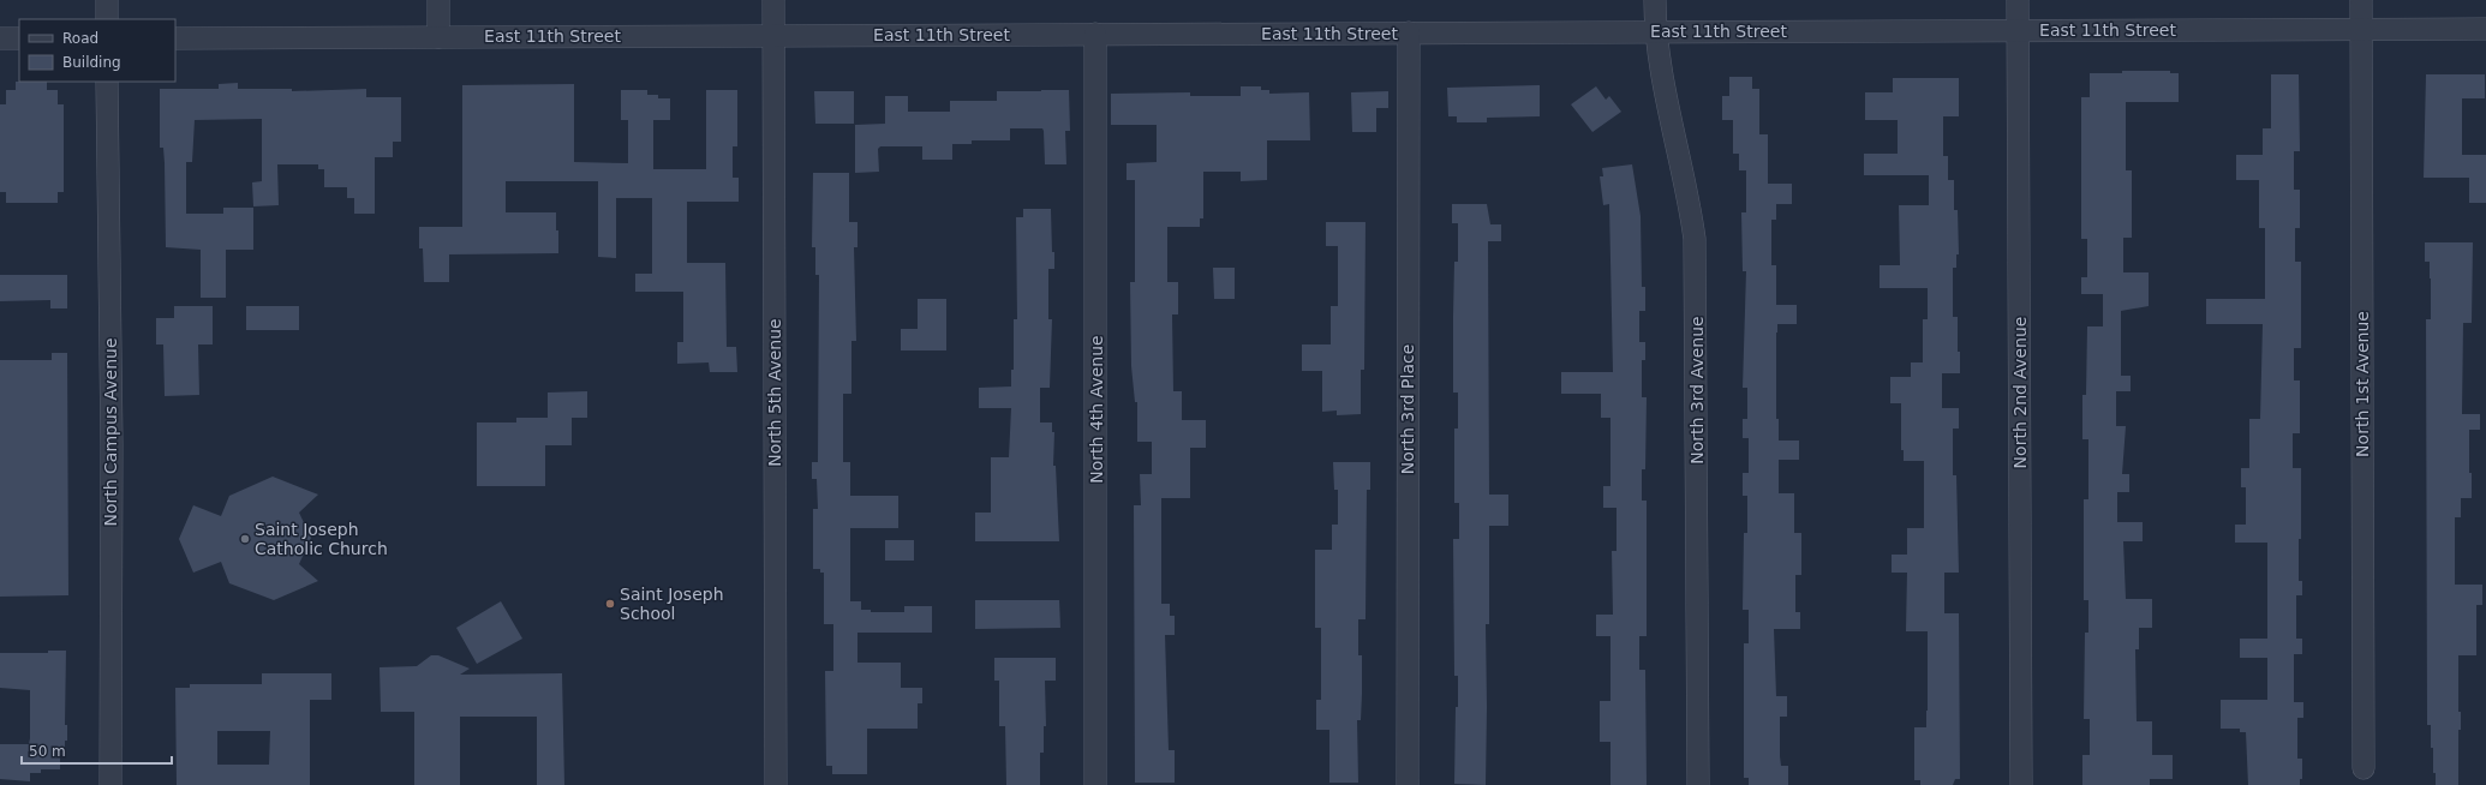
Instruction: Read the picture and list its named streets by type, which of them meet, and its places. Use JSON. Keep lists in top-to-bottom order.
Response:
{
  "streets": {
    "street": [
      "East 11th Street",
      "North 1st Avenue",
      "North 3rd Avenue",
      "North 5th Avenue",
      "North 2nd Avenue",
      "North 4th Avenue",
      "North 3rd Place",
      "North Campus Avenue"
    ]
  },
  "crossings": [
    ["East 11th Street", "North 1st Avenue"],
    ["East 11th Street", "North 3rd Avenue"],
    ["East 11th Street", "North 5th Avenue"],
    ["East 11th Street", "North 2nd Avenue"],
    ["East 11th Street", "North 4th Avenue"],
    ["East 11th Street", "North 3rd Place"]
  ],
  "places": ["Saint Joseph Catholic Church", "Saint Joseph School"],
  "legend": ["Road", "Building"],
  "scale_bar": "50 m"
}
